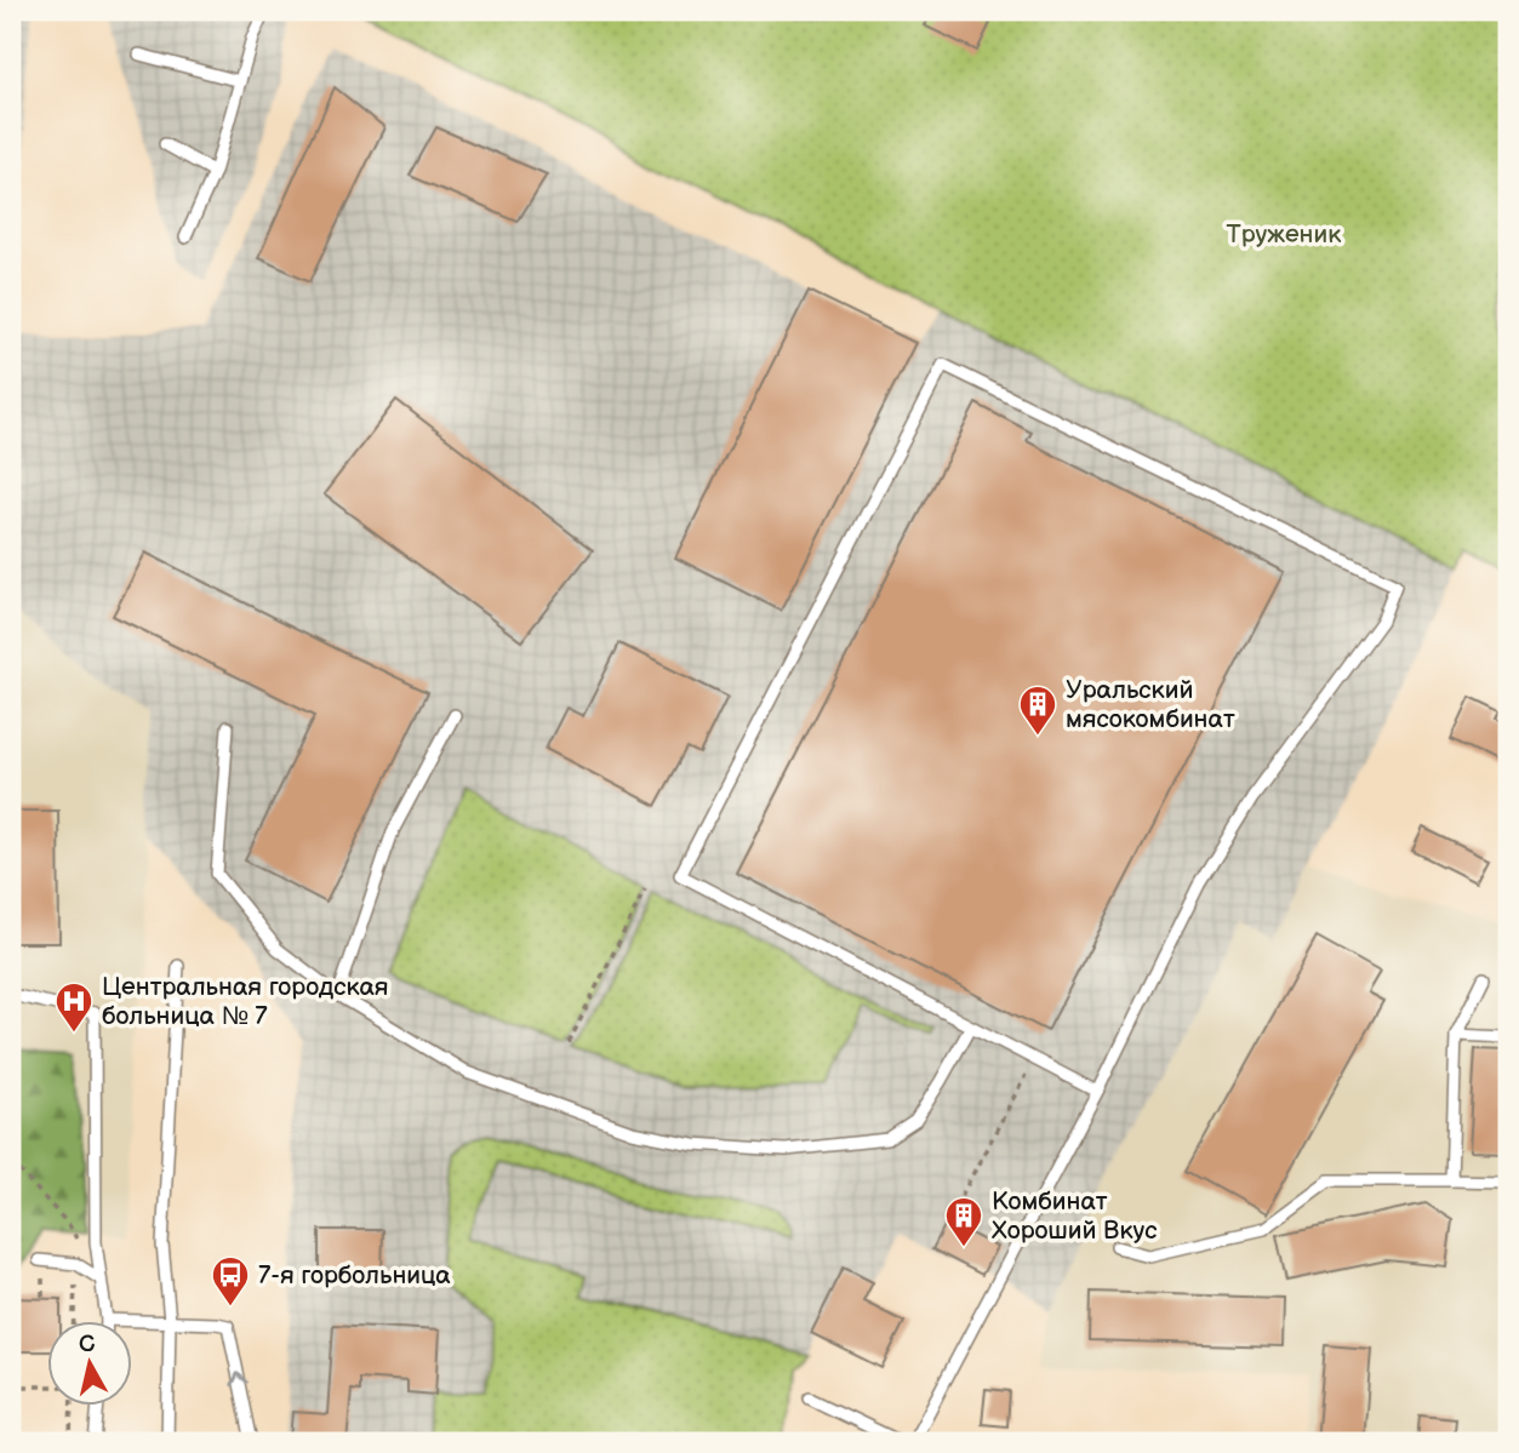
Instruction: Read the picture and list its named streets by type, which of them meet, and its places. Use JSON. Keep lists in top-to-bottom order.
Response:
{
  "parks": ["Труженик"],
  "places": {
    "building": ["Уральский мясокомбинат", "Комбинат Хороший Вкус"],
    "hospital": ["Центральная городская больница № 7"],
    "bus stop": ["7-я горбольница"]
  },
  "north": "top"
}
